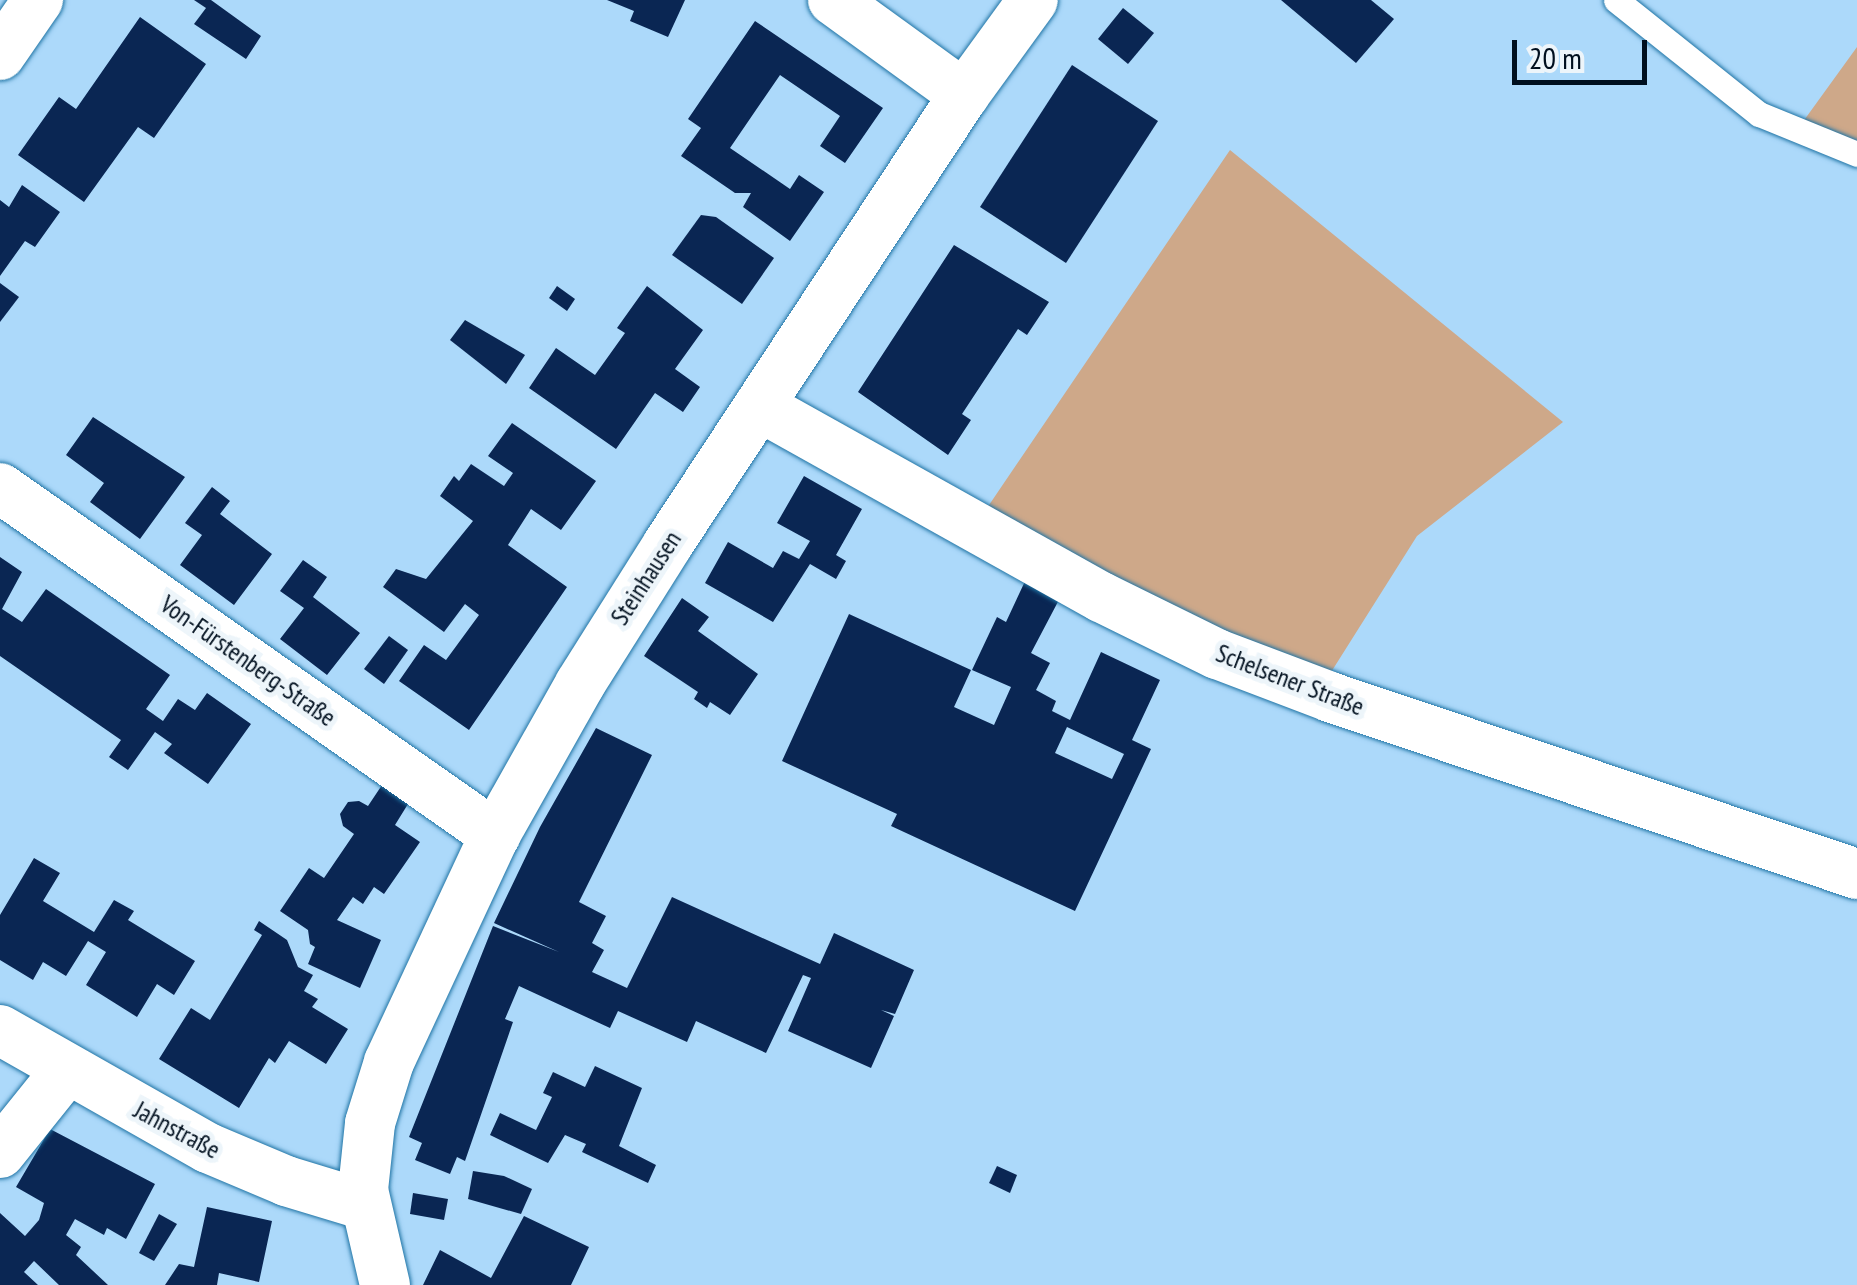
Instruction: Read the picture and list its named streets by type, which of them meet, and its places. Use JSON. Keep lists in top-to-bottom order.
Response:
{
  "streets": {
    "street": [
      "Steinhausen",
      "Von-Fürstenberg-Straße",
      "Schelsener Straße",
      "Jahnstraße"
    ]
  },
  "crossings": [
    ["Steinhausen", "Von-Fürstenberg-Straße"],
    ["Steinhausen", "Schelsener Straße"],
    ["Steinhausen", "Jahnstraße"]
  ],
  "scale_bar": "20 m"
}
